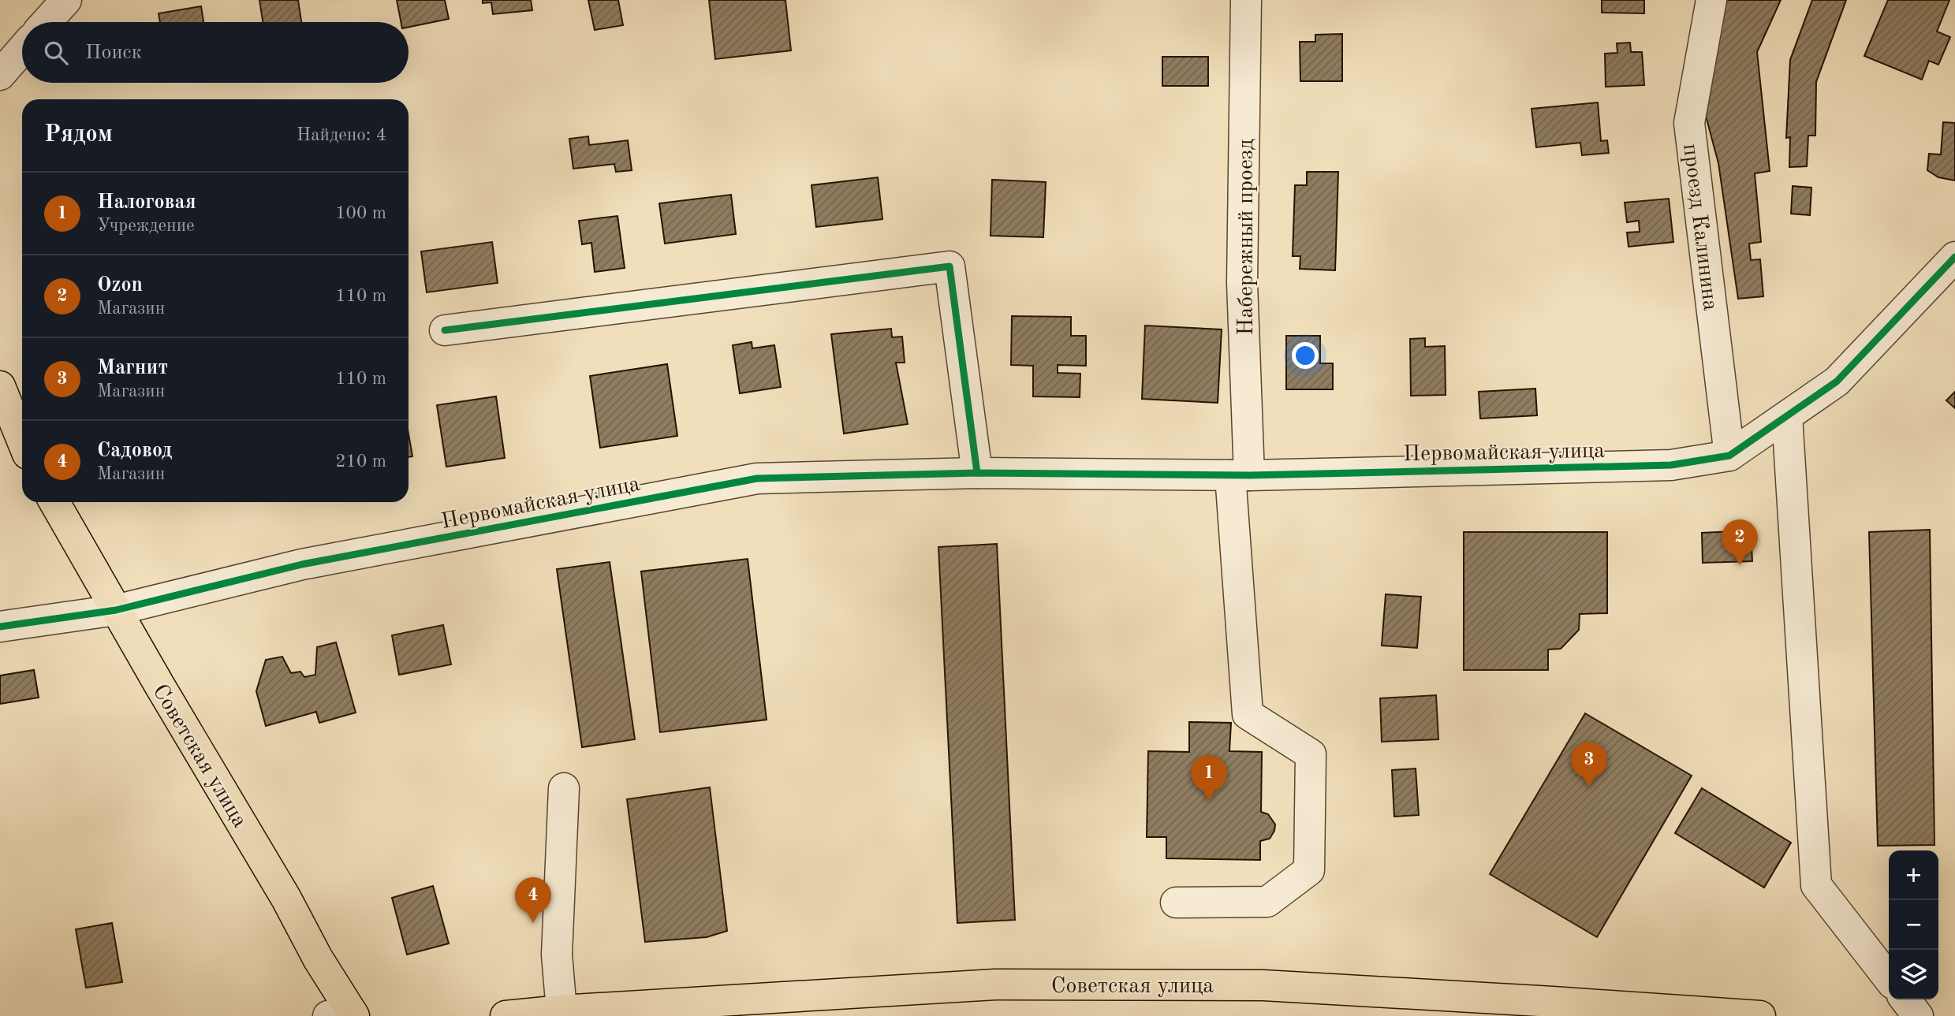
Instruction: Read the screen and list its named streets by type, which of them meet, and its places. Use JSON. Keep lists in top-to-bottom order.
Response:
{
  "streets": {
    "main road": ["Советская улица"],
    "street": ["проезд Калинина", "Набережный проезд", "Первомайская улица"]
  },
  "crossings": [
    ["проезд Калинина", "Первомайская улица"],
    ["Набережный проезд", "Первомайская улица"],
    ["Первомайская улица", "Советская улица"]
  ],
  "page": {
    "search": "Поиск",
    "heading": ["Рядом", "Найдено: 4"],
    "list": [
      {
        "mark": "1",
        "name": "Налоговая",
        "note": "Учреждение",
        "value": "100 m"
      },
      {
        "mark": "2",
        "name": "Ozon",
        "note": "Магазин",
        "value": "110 m"
      },
      {
        "mark": "3",
        "name": "Магнит",
        "note": "Магазин",
        "value": "110 m"
      },
      {
        "mark": "4",
        "name": "Садовод",
        "note": "Магазин",
        "value": "210 m"
      }
    ],
    "pins": [
      "2",
      "3",
      "1",
      "4"
    ],
    "map_buttons": ["+", "−"]
  }
}
